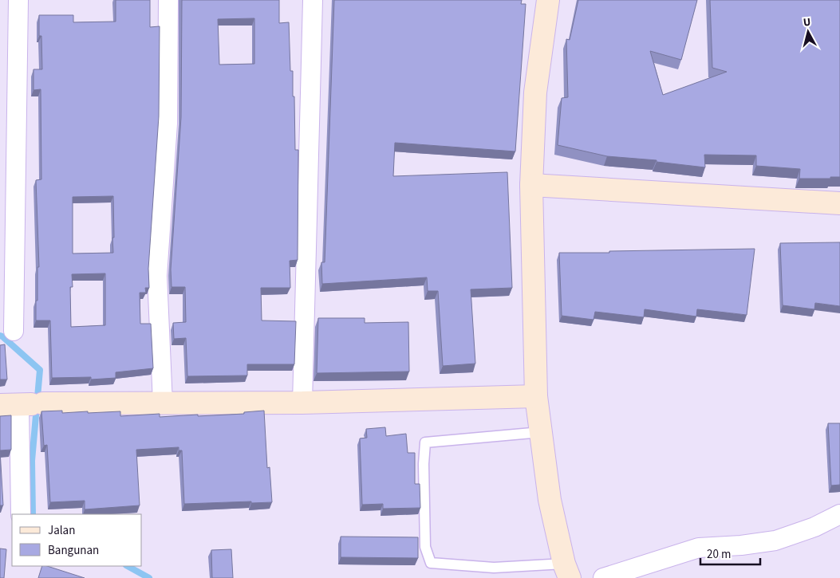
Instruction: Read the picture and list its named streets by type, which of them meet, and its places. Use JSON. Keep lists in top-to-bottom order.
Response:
{
  "legend": ["Jalan", "Bangunan"],
  "scale_bar": "20 m",
  "north": "top"
}
